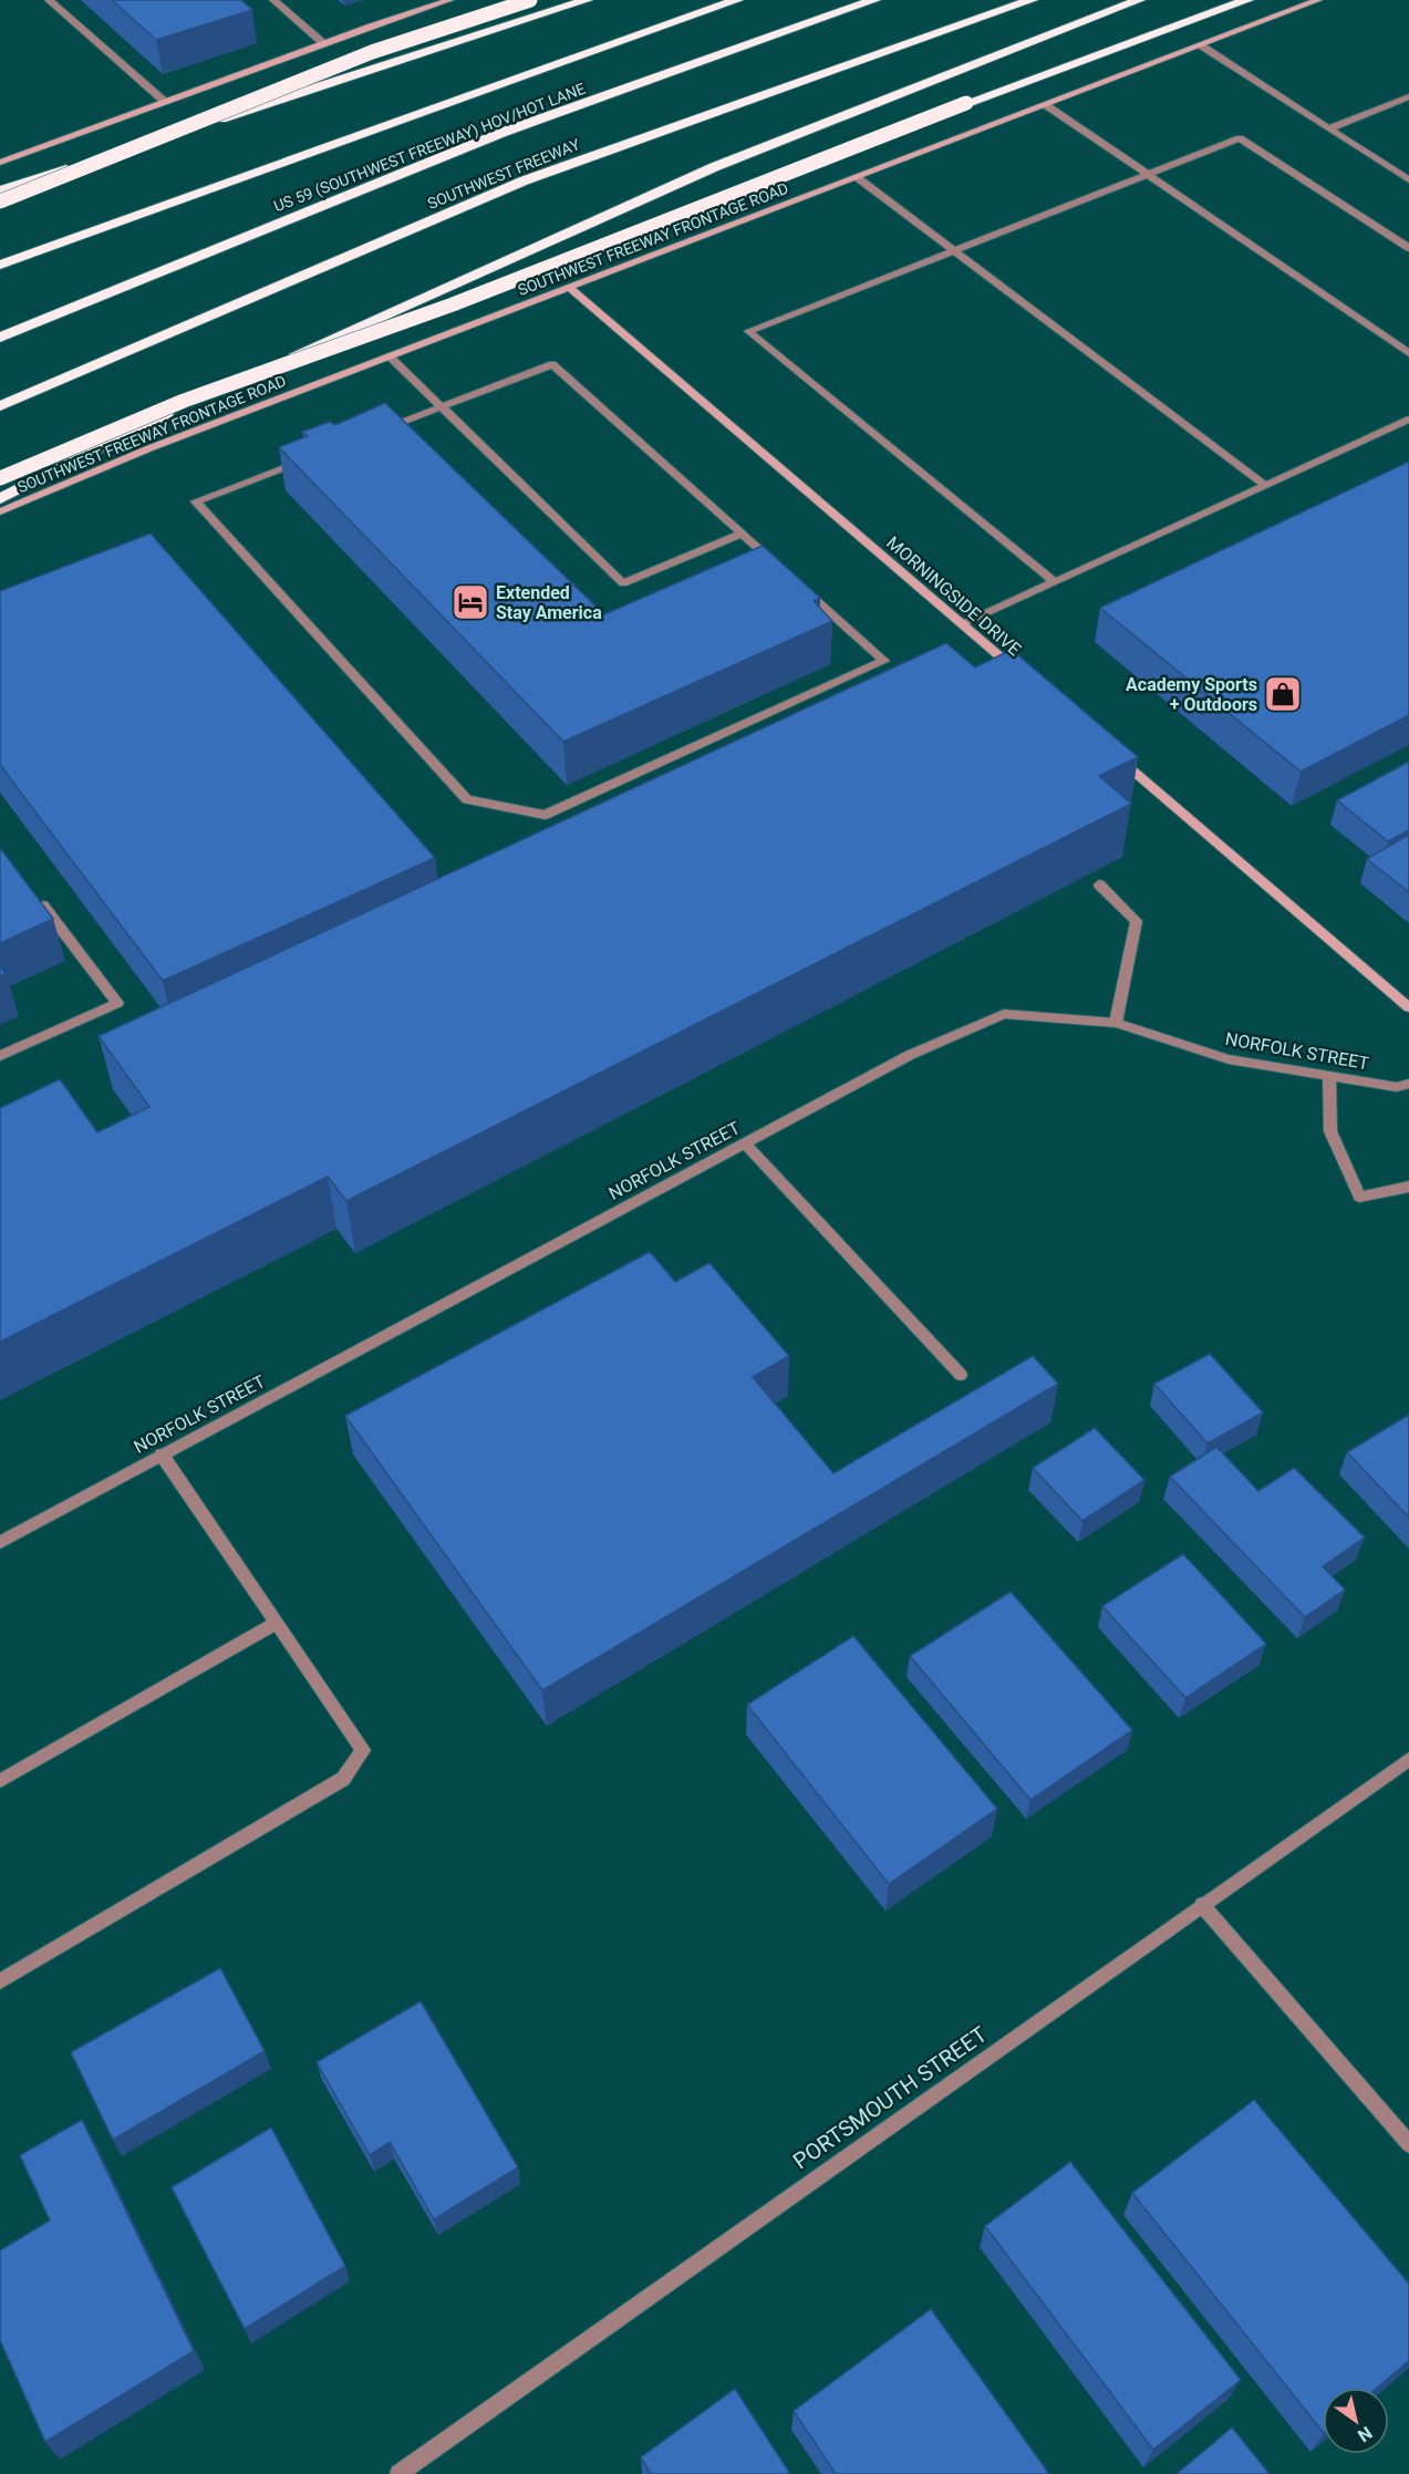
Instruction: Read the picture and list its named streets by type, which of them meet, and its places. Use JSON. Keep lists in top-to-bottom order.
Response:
{
  "streets": {
    "highway": ["US 59 (SOUTHWEST FREEWAY) HOV/HOT LANE", "SOUTHWEST FREEWAY"],
    "main road": ["SOUTHWEST FREEWAY FRONTAGE ROAD", "MORNINGSIDE DRIVE"],
    "street": ["NORFOLK STREET", "PORTSMOUTH STREET"]
  },
  "crossings": [
    ["SOUTHWEST FREEWAY FRONTAGE ROAD", "MORNINGSIDE DRIVE"]
  ],
  "places": {
    "hotel": ["Extended Stay America"],
    "shop": ["Academy Sports + Outdoors"]
  },
  "north": "bottom right"
}
